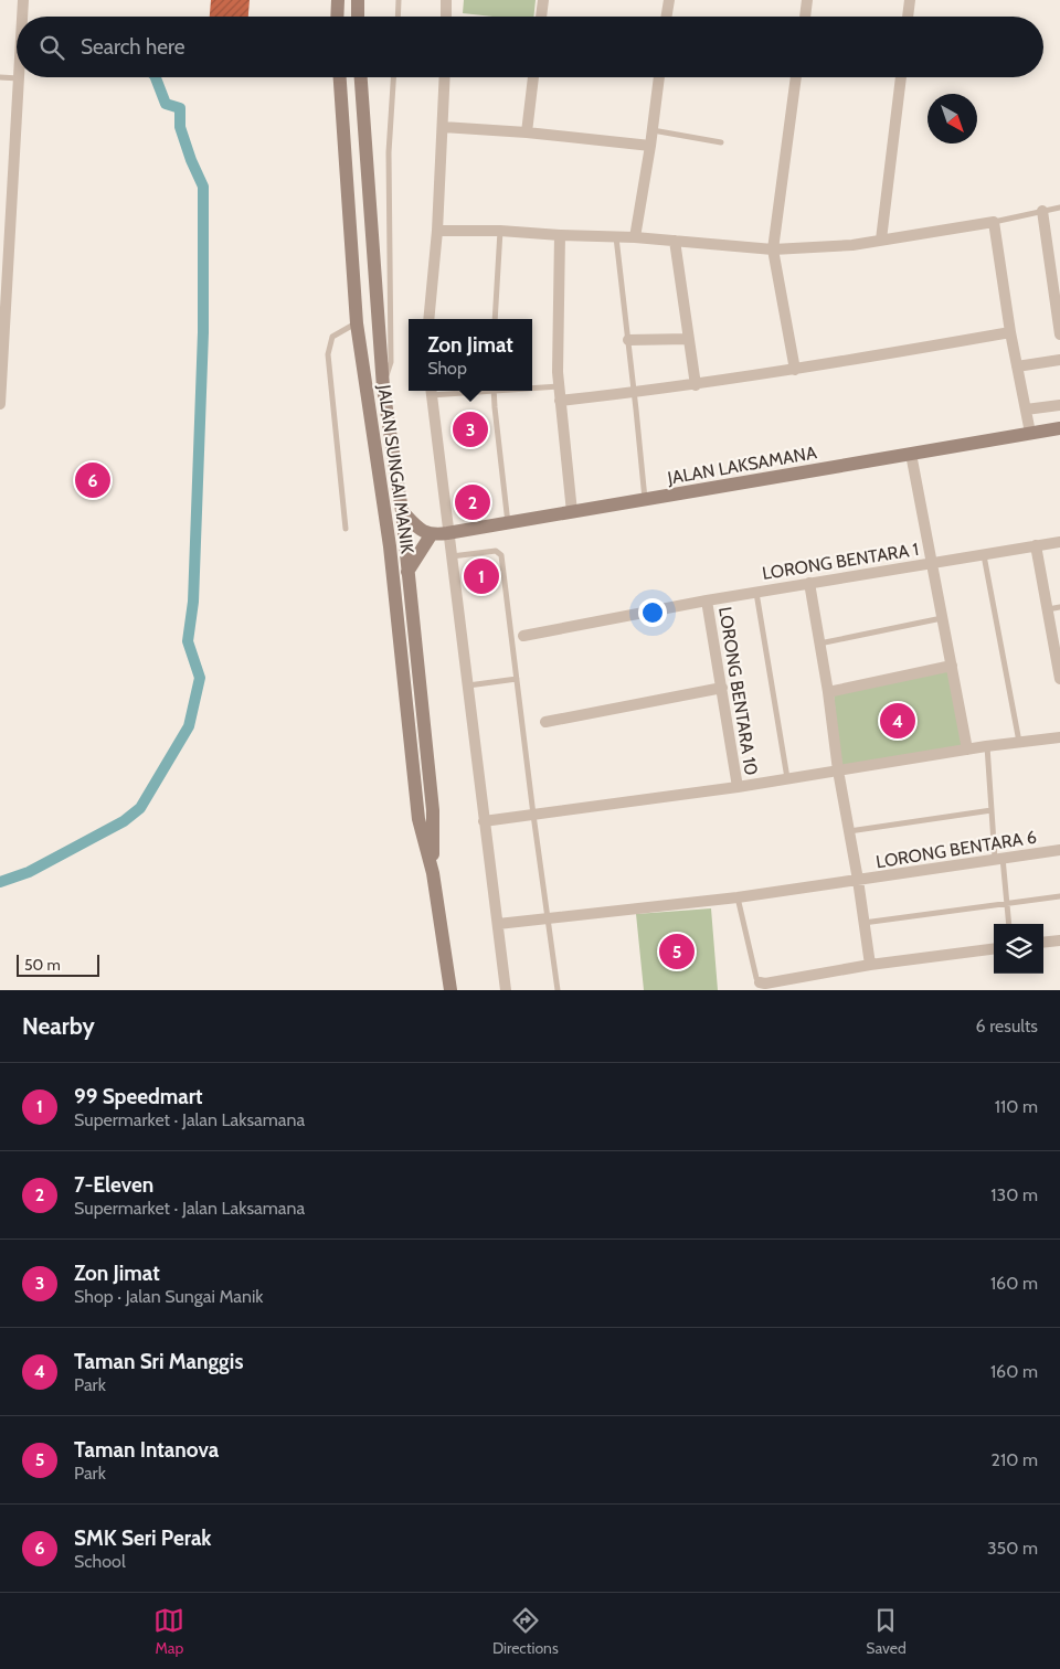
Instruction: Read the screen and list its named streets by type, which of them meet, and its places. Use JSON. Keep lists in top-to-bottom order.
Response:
{
  "streets": {
    "main road": ["JALAN LAKSAMANA", "JALAN SUNGAI MANIK"],
    "street": ["LORONG BENTARA 1", "LORONG BENTARA 10", "LORONG BENTARA 6"]
  },
  "crossings": [
    ["LORONG BENTARA 1", "LORONG BENTARA 10"]
  ],
  "scale_bar": "50 m",
  "north": "bottom right",
  "page": {
    "search": "Search here",
    "popup": ["Zon Jimat", "Shop"],
    "pins": [
      "3",
      "6",
      "2",
      "1",
      "4",
      "5"
    ],
    "scale": "50 m",
    "heading": ["Nearby", "6 results"],
    "list": [
      {
        "mark": "1",
        "name": "99 Speedmart",
        "note": "Supermarket · Jalan Laksamana",
        "value": "110 m"
      },
      {
        "mark": "2",
        "name": "7-Eleven",
        "note": "Supermarket · Jalan Laksamana",
        "value": "130 m"
      },
      {
        "mark": "3",
        "name": "Zon Jimat",
        "note": "Shop · Jalan Sungai Manik",
        "value": "160 m"
      },
      {
        "mark": "4",
        "name": "Taman Sri Manggis",
        "note": "Park",
        "value": "160 m"
      },
      {
        "mark": "5",
        "name": "Taman Intanova",
        "note": "Park",
        "value": "210 m"
      },
      {
        "mark": "6",
        "name": "SMK Seri Perak",
        "note": "School",
        "value": "350 m"
      }
    ],
    "nav": ["Map", "Directions", "Saved"]
  }
}
